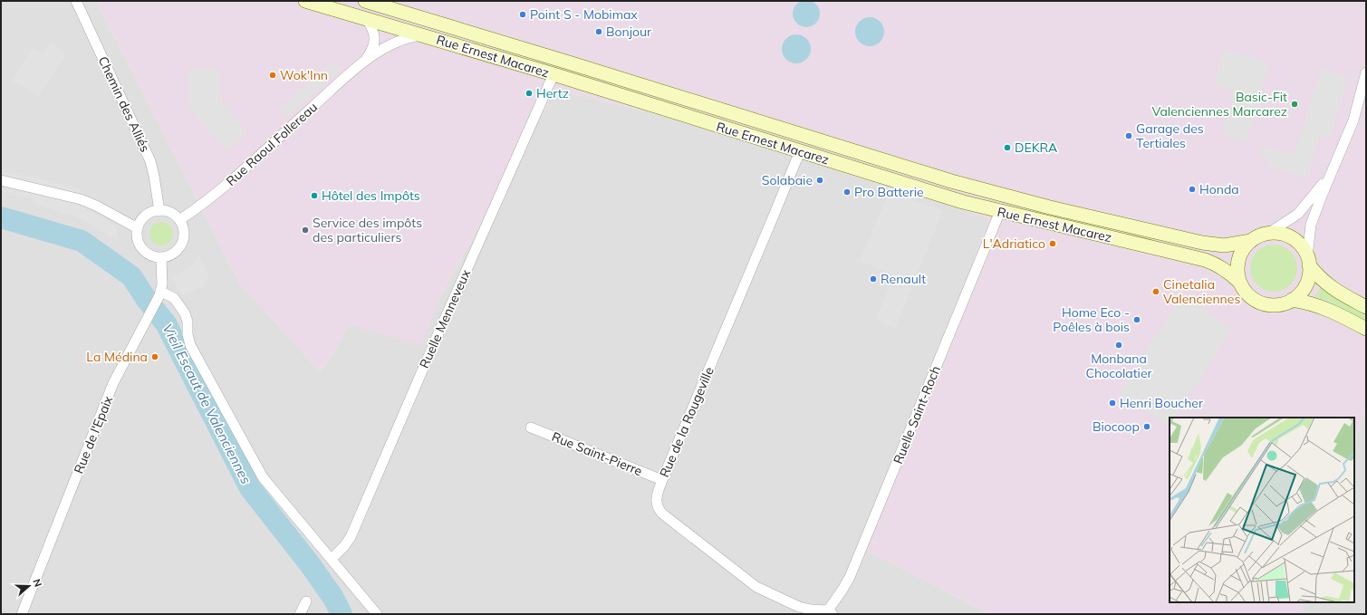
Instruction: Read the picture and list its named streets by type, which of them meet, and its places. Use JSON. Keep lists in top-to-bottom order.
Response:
{
  "streets": {
    "main road": ["Rue Ernest Macarez"],
    "street": [
      "Chemin des Alliés",
      "Rue Raoul Follereau",
      "Ruelle Menneveux",
      "Ruelle Saint-Roch",
      "Rue de la Rougeville",
      "Rue de l'Epaix",
      "Rue Saint-Pierre"
    ]
  },
  "crossings": [
    ["Rue Ernest Macarez", "Rue Raoul Follereau"],
    ["Rue Ernest Macarez", "Ruelle Menneveux"],
    ["Rue Ernest Macarez", "Ruelle Saint-Roch"],
    ["Rue Ernest Macarez", "Rue de la Rougeville"],
    ["Chemin des Alliés", "Rue Raoul Follereau"],
    ["Chemin des Alliés", "Rue de l'Epaix"],
    ["Rue Raoul Follereau", "Rue de l'Epaix"],
    ["Ruelle Saint-Roch", "Rue de la Rougeville"],
    ["Rue de la Rougeville", "Rue Saint-Pierre"]
  ],
  "water": ["Vieil Escaut de Valenciennes"],
  "places": [
    "Point S - Mobimax",
    "Bonjour",
    "Wok'Inn",
    "Hertz",
    "Basic-Fit Valenciennes Marcarez",
    "Garage des Tertiales",
    "DEKRA",
    "Solabaie",
    "Honda",
    "Pro Batterie",
    "Hôtel des Impôts",
    "Service des impôts des particuliers",
    "L'Adriatico",
    "Renault",
    "Cinetalia Valenciennes",
    "Home Eco - Poêles à bois",
    "Monbana Chocolatier",
    "La Médina",
    "Henri Boucher",
    "Biocoop"
  ],
  "north": "right"
}
